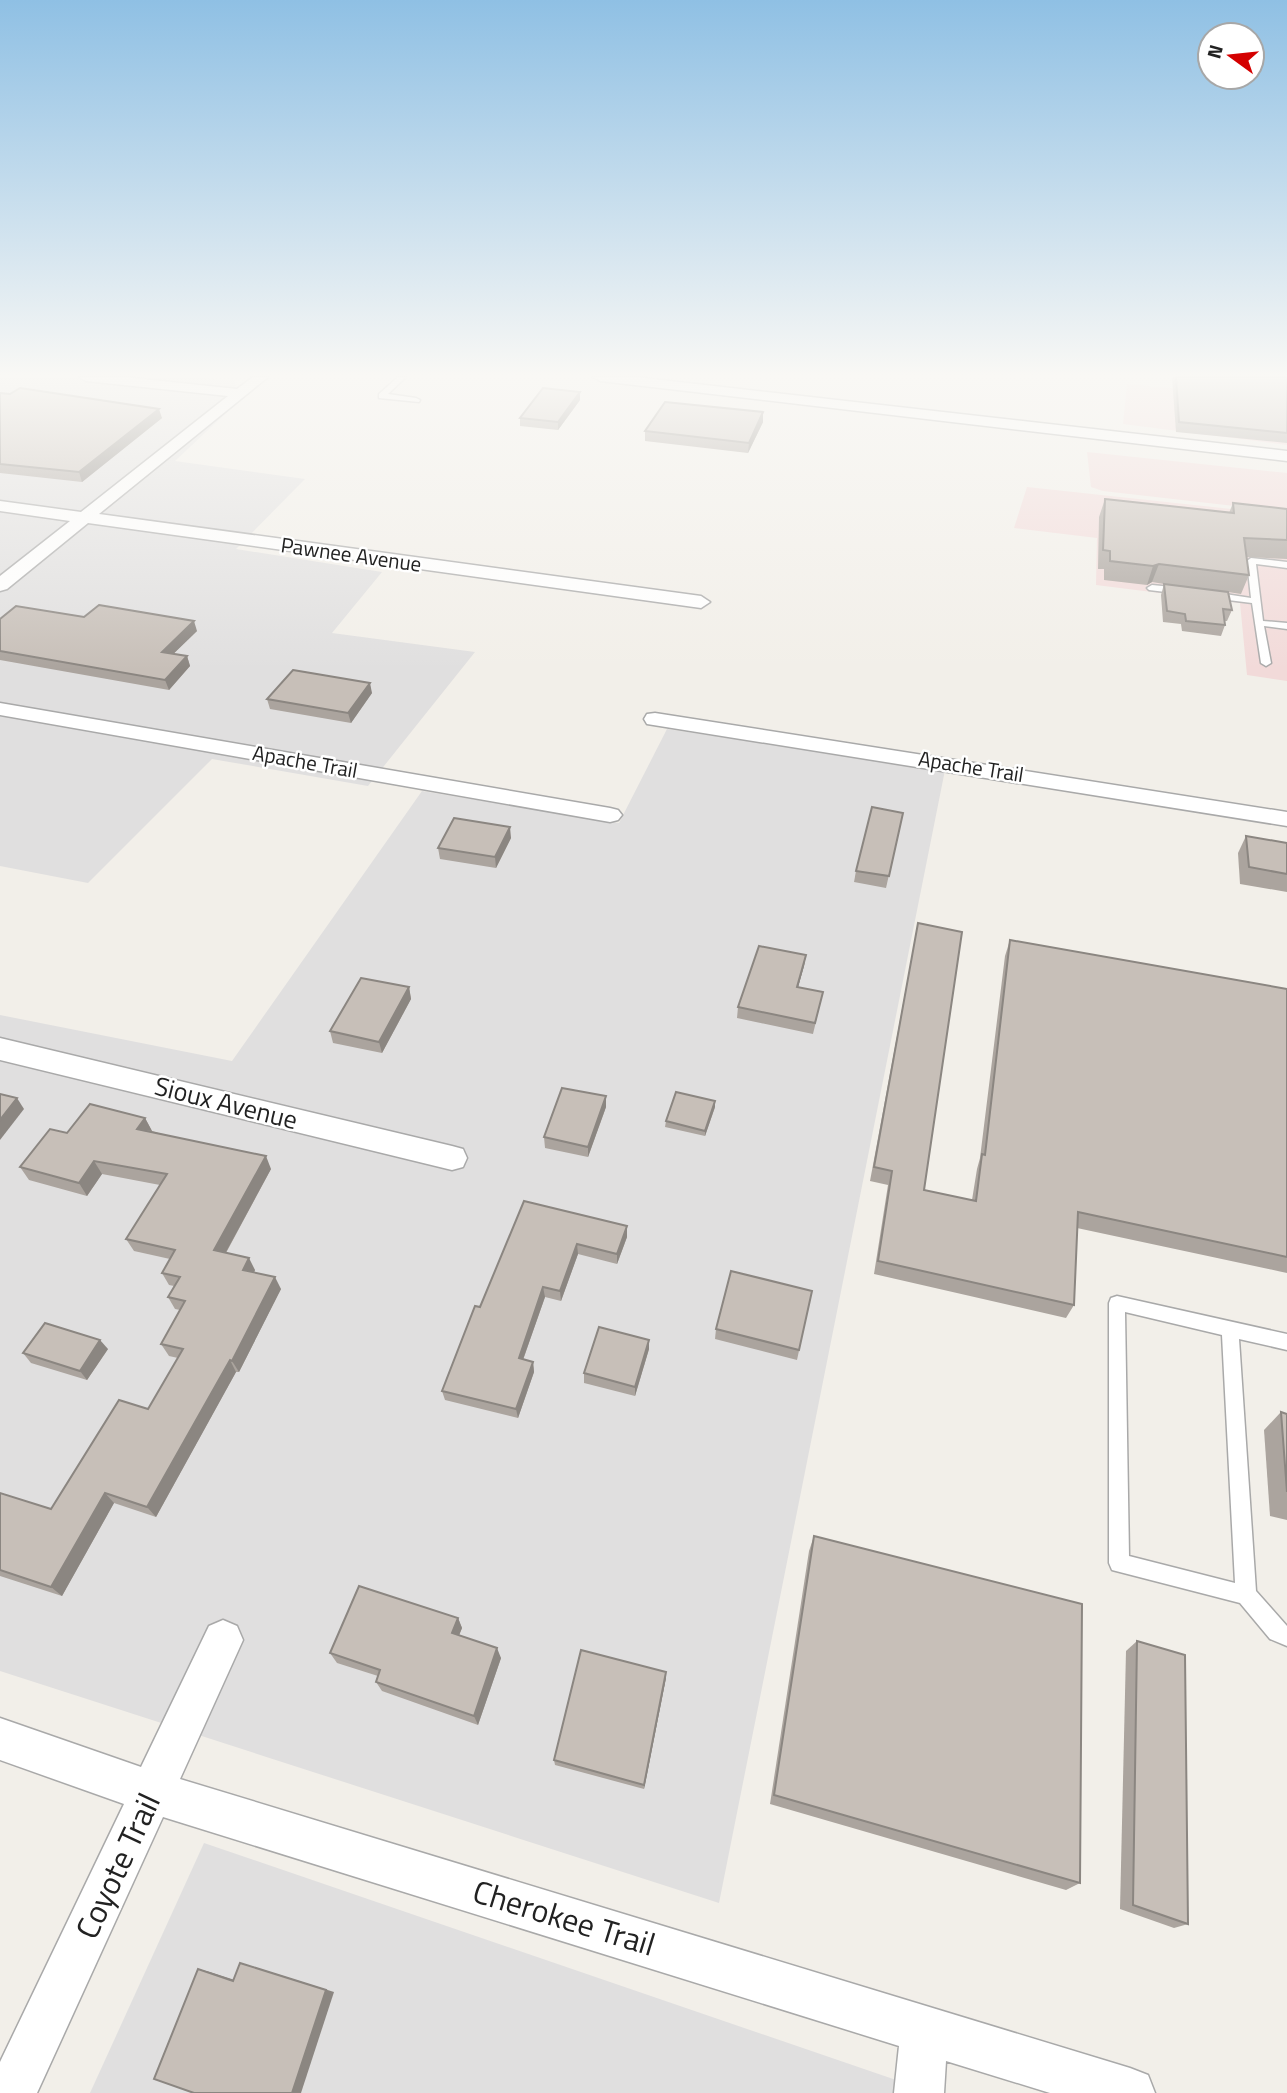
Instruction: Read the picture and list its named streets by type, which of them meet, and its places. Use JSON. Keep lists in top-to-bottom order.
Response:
{
  "streets": {
    "street": [
      "Pawnee Avenue",
      "Apache Trail",
      "Sioux Avenue",
      "Coyote Trail",
      "Cherokee Trail"
    ]
  },
  "crossings": [
    ["Coyote Trail", "Cherokee Trail"]
  ],
  "north": "left"
}
